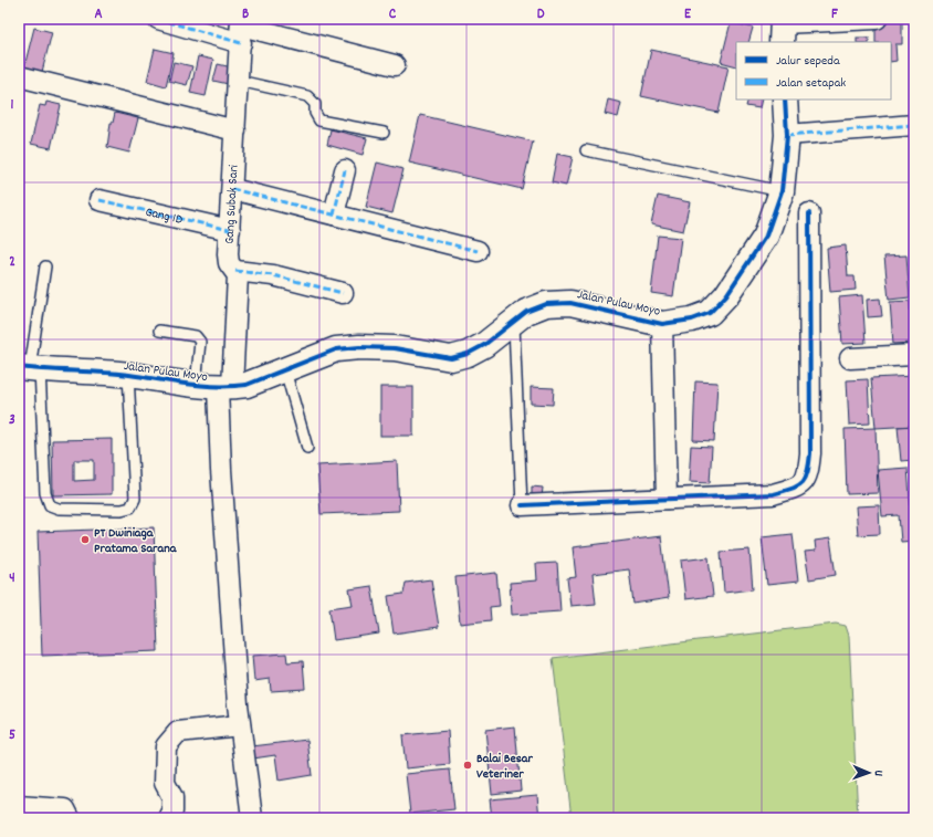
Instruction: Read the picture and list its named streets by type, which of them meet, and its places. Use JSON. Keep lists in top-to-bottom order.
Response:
{
  "streets": {
    "street": ["Gang Subak Sari", "Gang 1D", "Jalan Pulau Moyo"]
  },
  "crossings": [
    ["Gang Subak Sari", "Gang 1D"],
    ["Gang Subak Sari", "Jalan Pulau Moyo"]
  ],
  "places": ["PT Dwiniaga Pratama Sarana", "Balai Besar Veteriner"],
  "legend": ["Jalur sepeda", "Jalan setapak"],
  "north": "right",
  "grid": {
    "columns": [
      "A",
      "B",
      "C",
      "D",
      "E",
      "F"
    ],
    "rows": [
      "1",
      "2",
      "3",
      "4",
      "5"
    ]
  }
}
